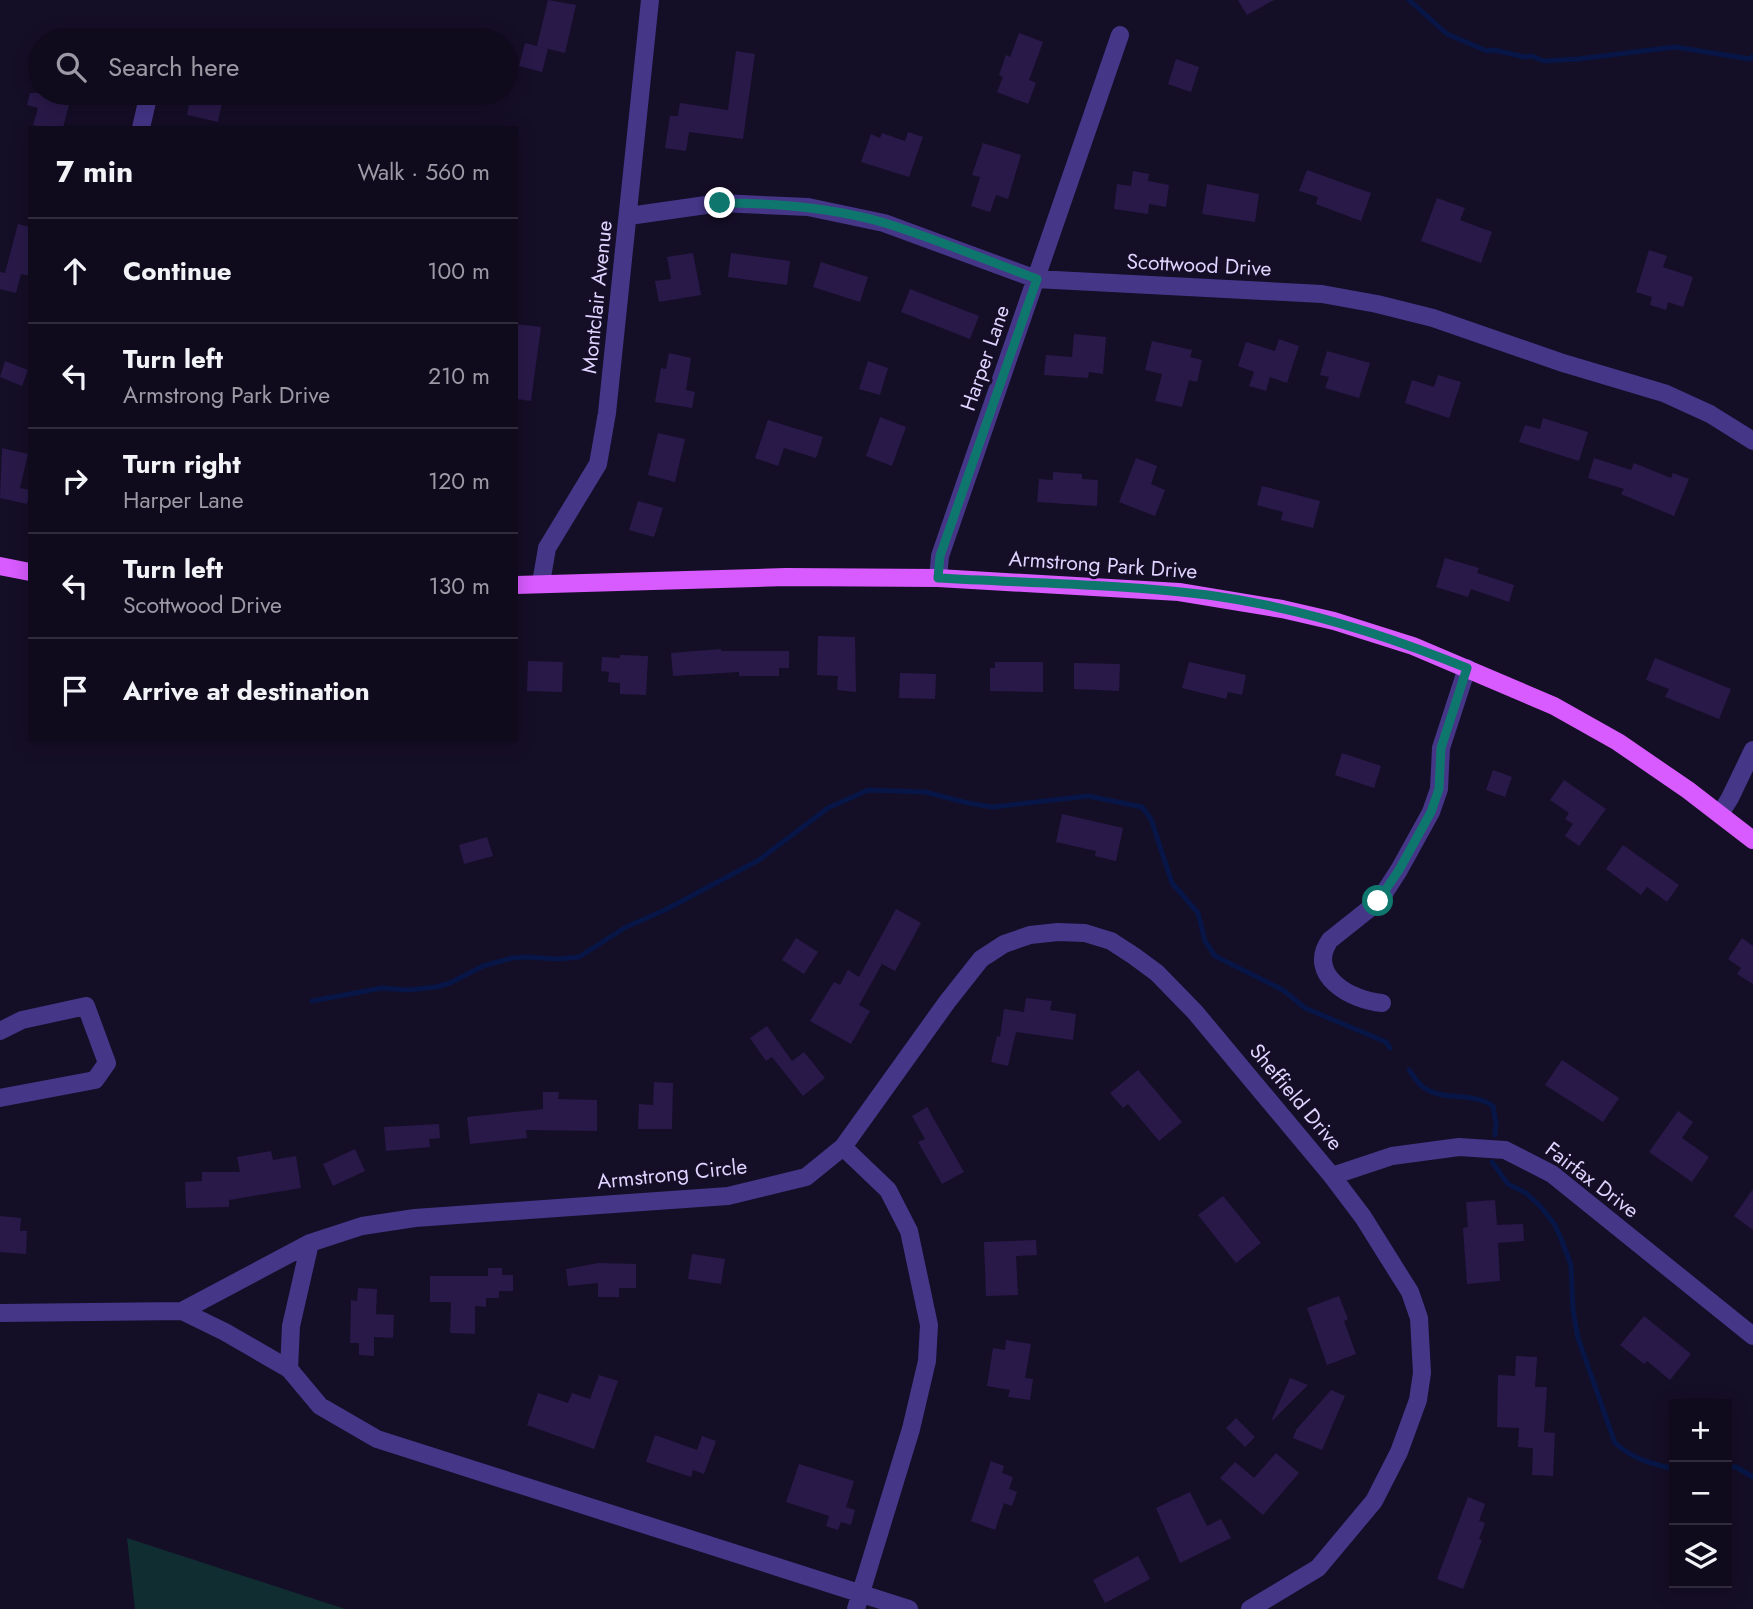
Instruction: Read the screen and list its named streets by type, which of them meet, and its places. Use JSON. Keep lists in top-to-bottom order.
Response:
{
  "streets": {
    "main road": ["Armstrong Park Drive"],
    "street": [
      "Scottwood Drive",
      "Montclair Avenue",
      "Harper Lane",
      "Sheffield Drive",
      "Armstrong Circle",
      "Fairfax Drive"
    ]
  },
  "crossings": [
    ["Scottwood Drive", "Montclair Avenue"],
    ["Scottwood Drive", "Harper Lane"],
    ["Montclair Avenue", "Armstrong Park Drive"],
    ["Harper Lane", "Armstrong Park Drive"],
    ["Sheffield Drive", "Armstrong Circle"],
    ["Sheffield Drive", "Fairfax Drive"]
  ],
  "page": {
    "search": "Search here",
    "heading": ["7 min", "Walk · 560 m"],
    "list": [
      ["Continue", "100 m"],
      ["Turn left", "Armstrong Park Drive", "210 m"],
      ["Turn right", "Harper Lane", "120 m"],
      ["Turn left", "Scottwood Drive", "130 m"],
      "Arrive at destination"
    ],
    "map_buttons": ["+", "−"]
  }
}
